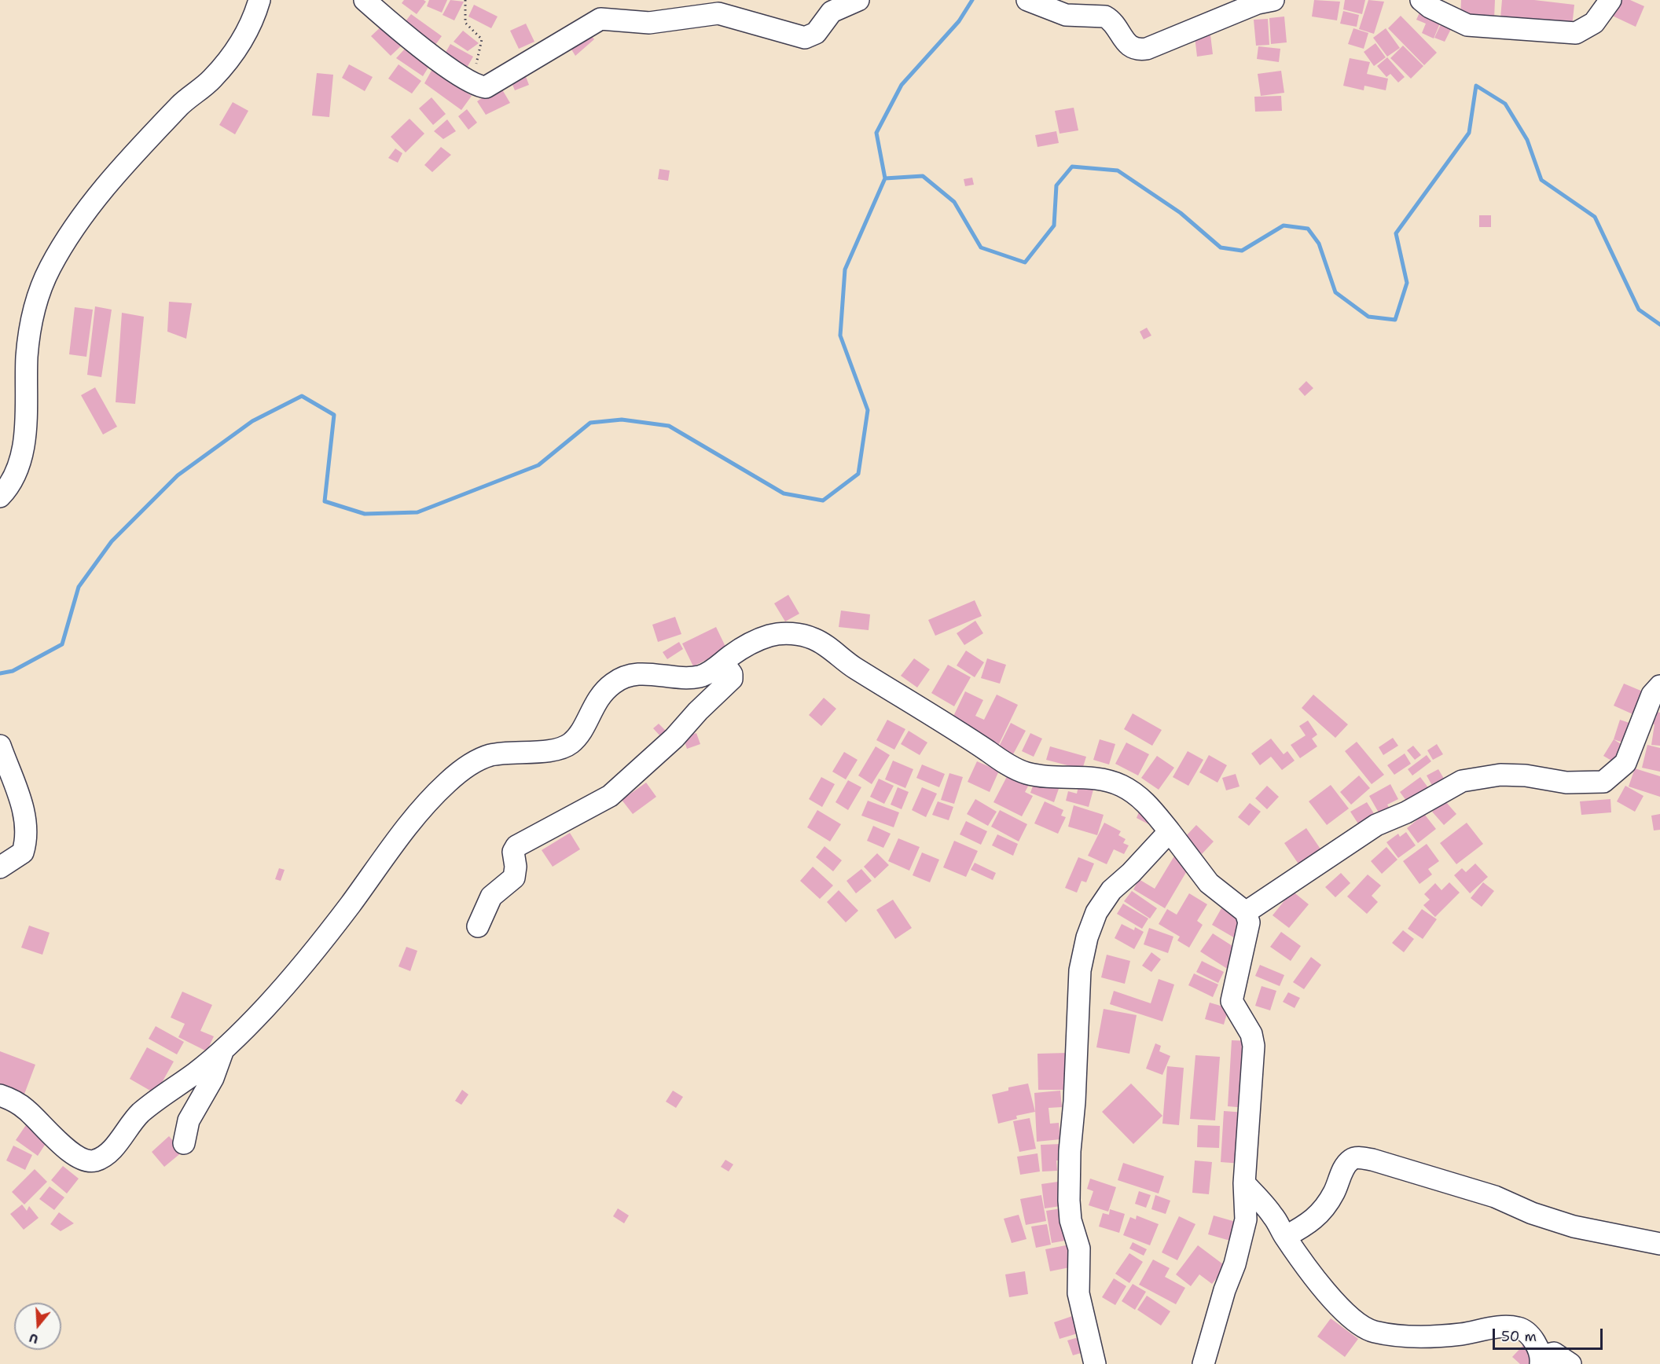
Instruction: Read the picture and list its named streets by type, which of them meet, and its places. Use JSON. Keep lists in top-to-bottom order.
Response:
{
  "scale_bar": "50 m",
  "north": "bottom"
}
